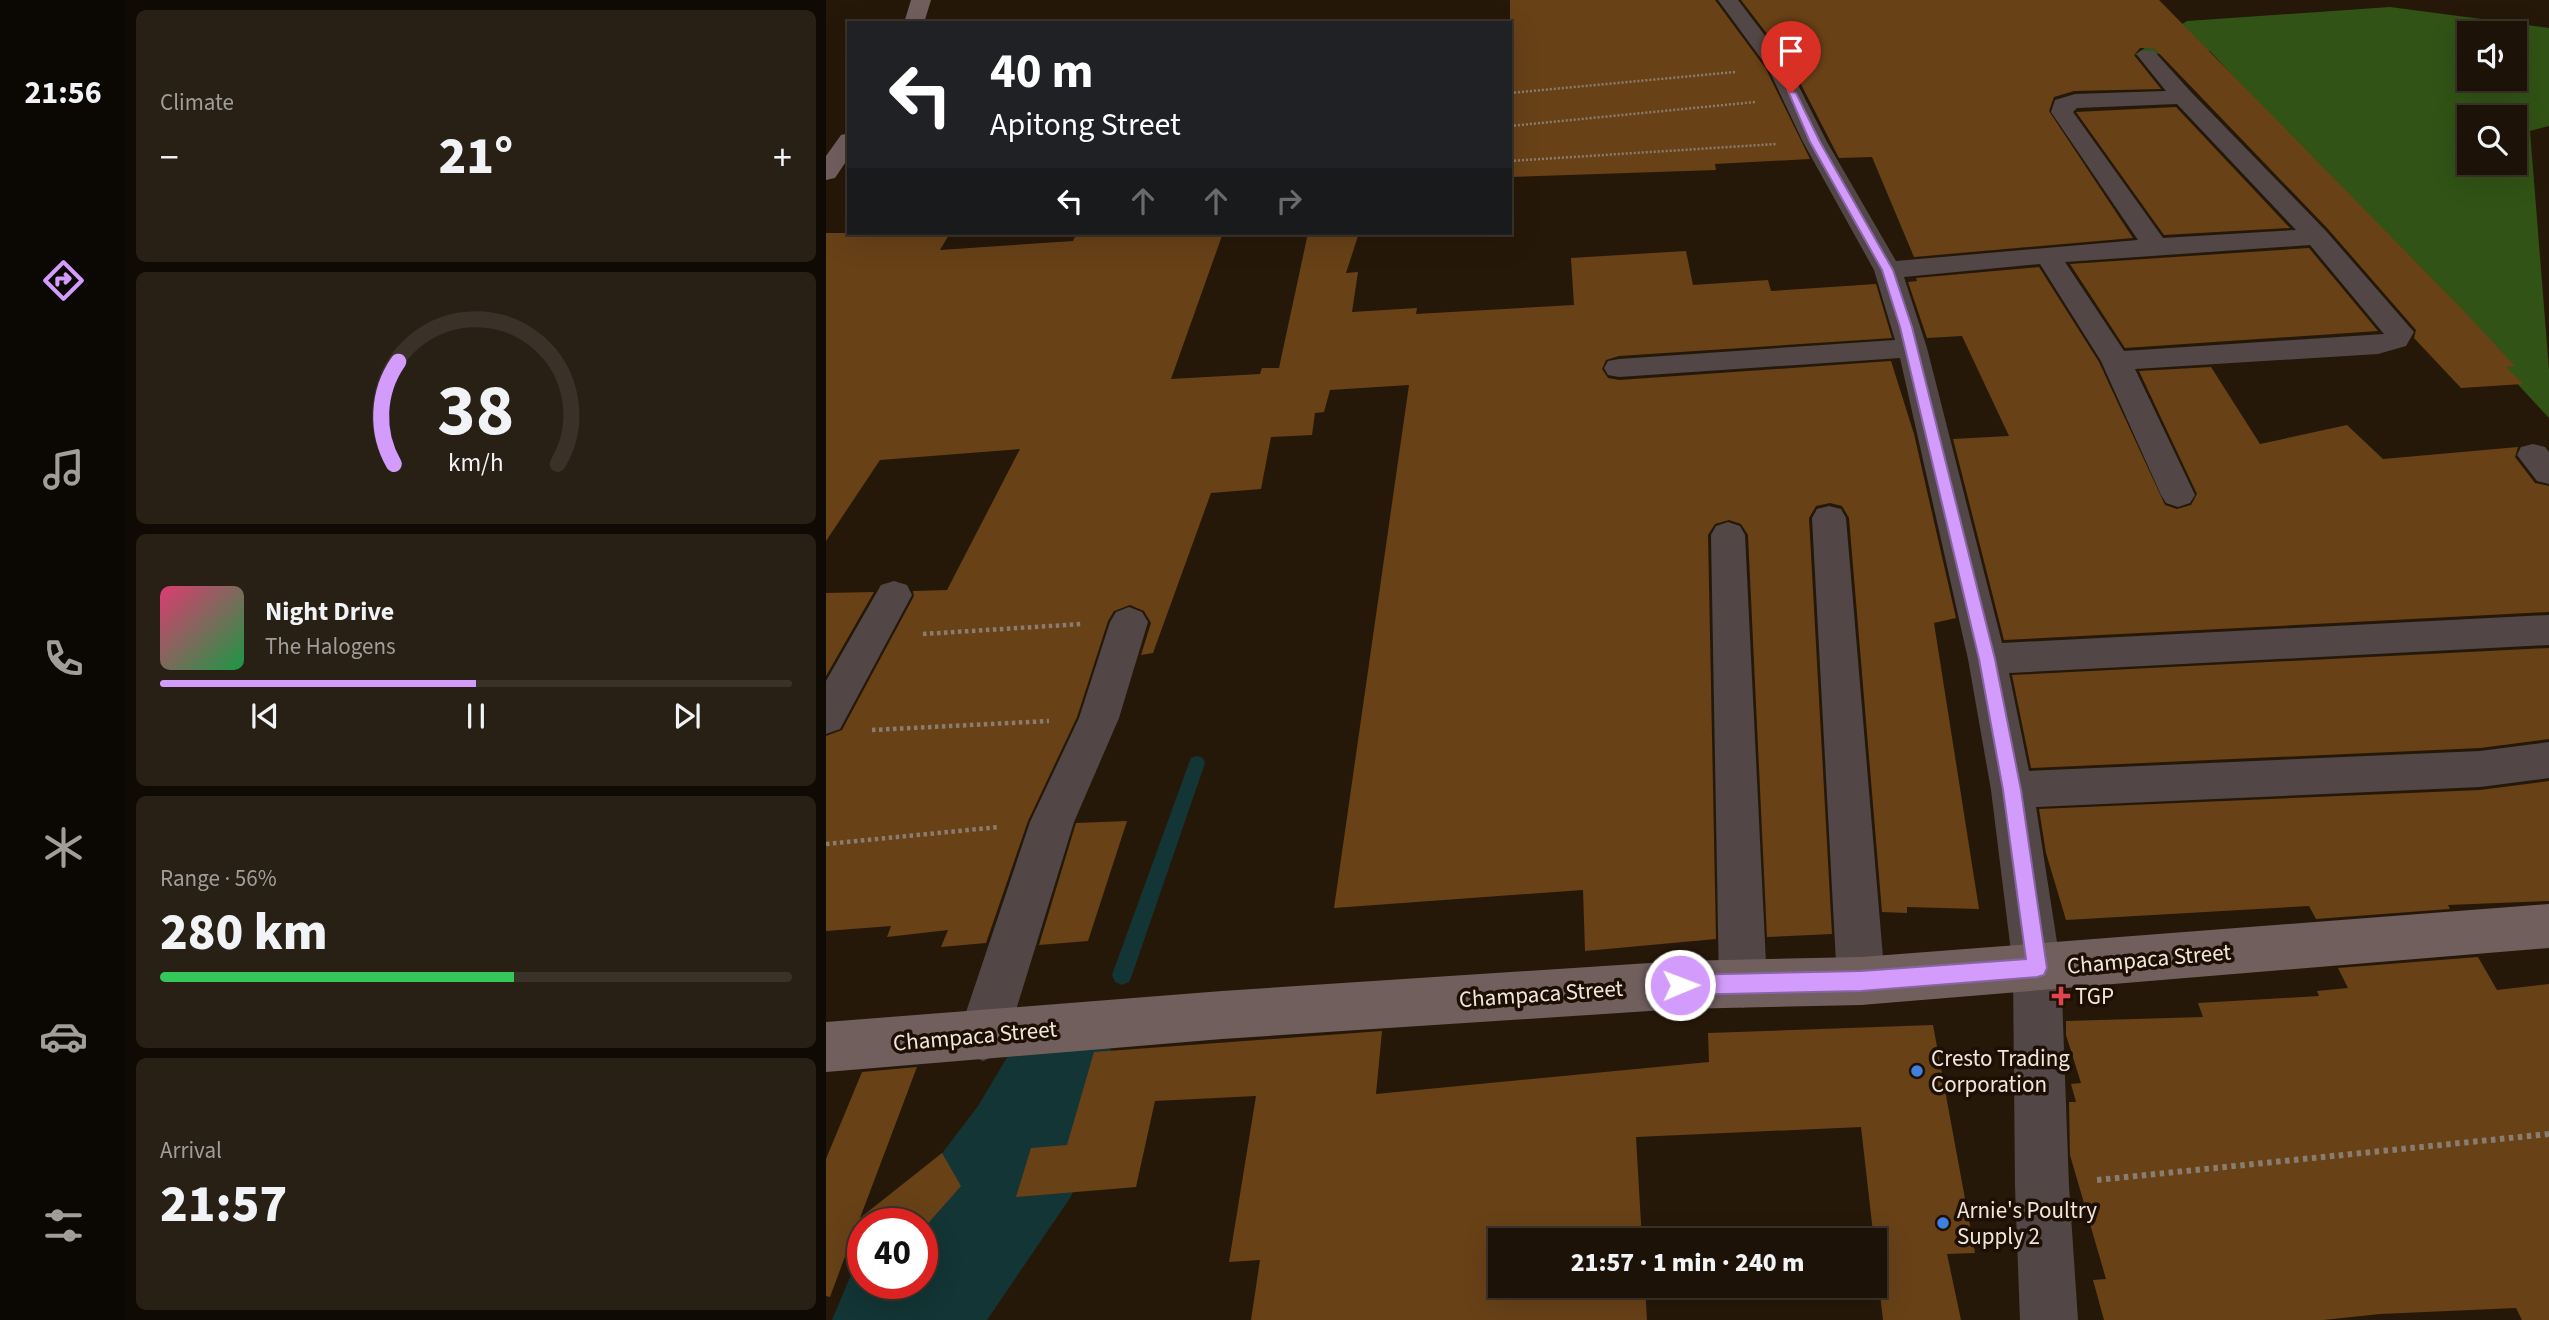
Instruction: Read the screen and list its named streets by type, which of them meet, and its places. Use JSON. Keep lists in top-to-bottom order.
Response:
{
  "streets": {
    "street": ["Champaca Street"]
  },
  "places": {
    "health": ["TGP"],
    "other": ["Cresto Trading Corporation", "Arnie's Poultry Supply 2"]
  },
  "page": {
    "tabs": "21:56",
    "tile": [
      "Climate",
      ["Range · 56%", "280 km"],
      ["Arrival", "21:57"]
    ],
    "turn": ["40 m", "Apitong Street"],
    "heat": ["−", "21°", "+"],
    "song": ["Night Drive", "The Halogens"],
    "limit": "40",
    "trip": "21:57 · 1 min · 240 m",
    "gauge": ["38", "km/h"]
  }
}
